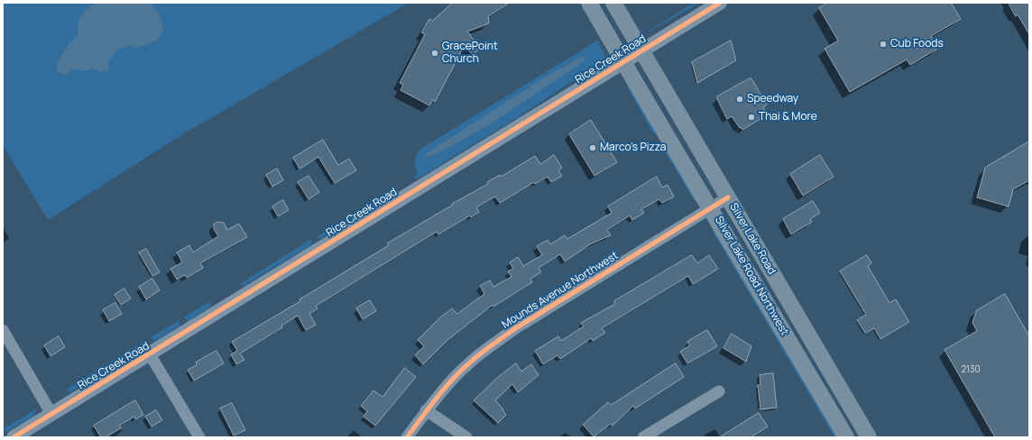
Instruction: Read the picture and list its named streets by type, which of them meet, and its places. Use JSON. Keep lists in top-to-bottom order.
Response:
{
  "streets": {
    "main road": ["Silver Lake Road", "Silver Lake Road Northwest"],
    "street": ["Rice Creek Road", "Mounds Avenue Northwest"]
  },
  "crossings": [
    ["Rice Creek Road", "Silver Lake Road"],
    ["Rice Creek Road", "Silver Lake Road Northwest"],
    ["Silver Lake Road", "Mounds Avenue Northwest"],
    ["Silver Lake Road Northwest", "Mounds Avenue Northwest"]
  ],
  "places": [
    "Cub Foods",
    "GracePoint Church",
    "Speedway",
    "Thai & More",
    "Marco's Pizza"
  ],
  "house_numbers": ["2130"]
}
